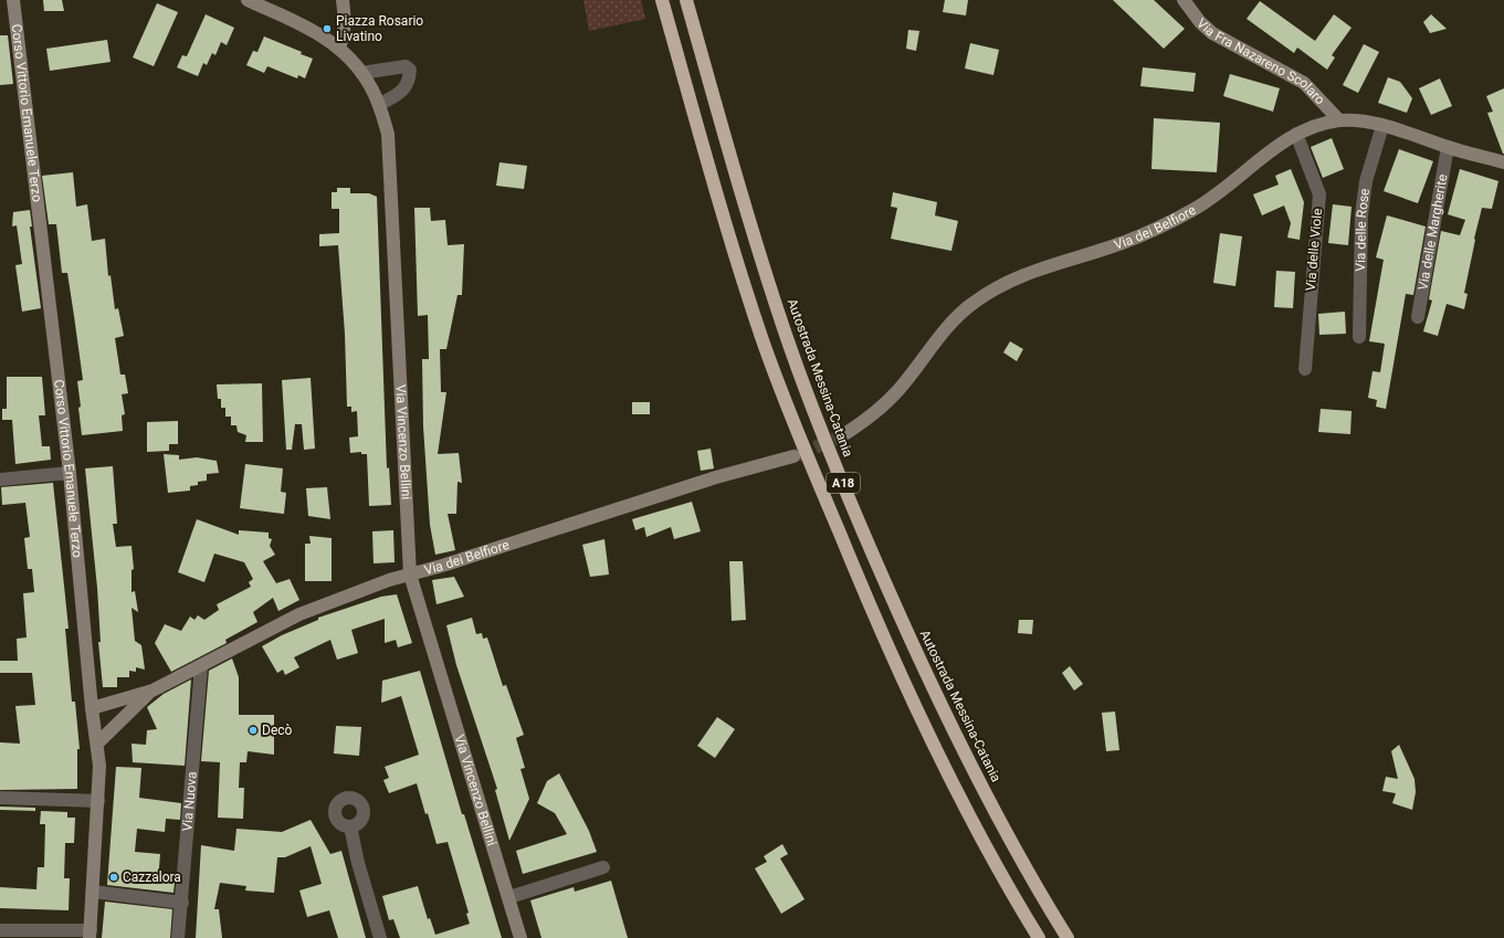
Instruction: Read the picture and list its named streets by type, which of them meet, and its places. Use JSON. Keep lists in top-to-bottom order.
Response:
{
  "streets": {
    "highway": ["Autostrada Messina-Catania", "A18"],
    "street": [
      "Via Fra Nazareno Scolaro",
      "Corso Vittorio Emanuele Terzo",
      "Via dei Belfiore",
      "Via delle Rose",
      "Via delle Margherite",
      "Via delle Viole",
      "Via Vincenzo Bellini",
      "Via Nuova"
    ]
  },
  "crossings": [
    ["Via Fra Nazareno Scolaro", "Via dei Belfiore"],
    ["Via dei Belfiore", "Via delle Rose"],
    ["Via dei Belfiore", "Via delle Margherite"],
    ["Via dei Belfiore", "Via delle Viole"],
    ["Via dei Belfiore", "Via Vincenzo Bellini"],
    ["Via dei Belfiore", "Via Nuova"]
  ],
  "places": ["Piazza Rosario Livatino", "Decò", "Cazzalora"]
}
